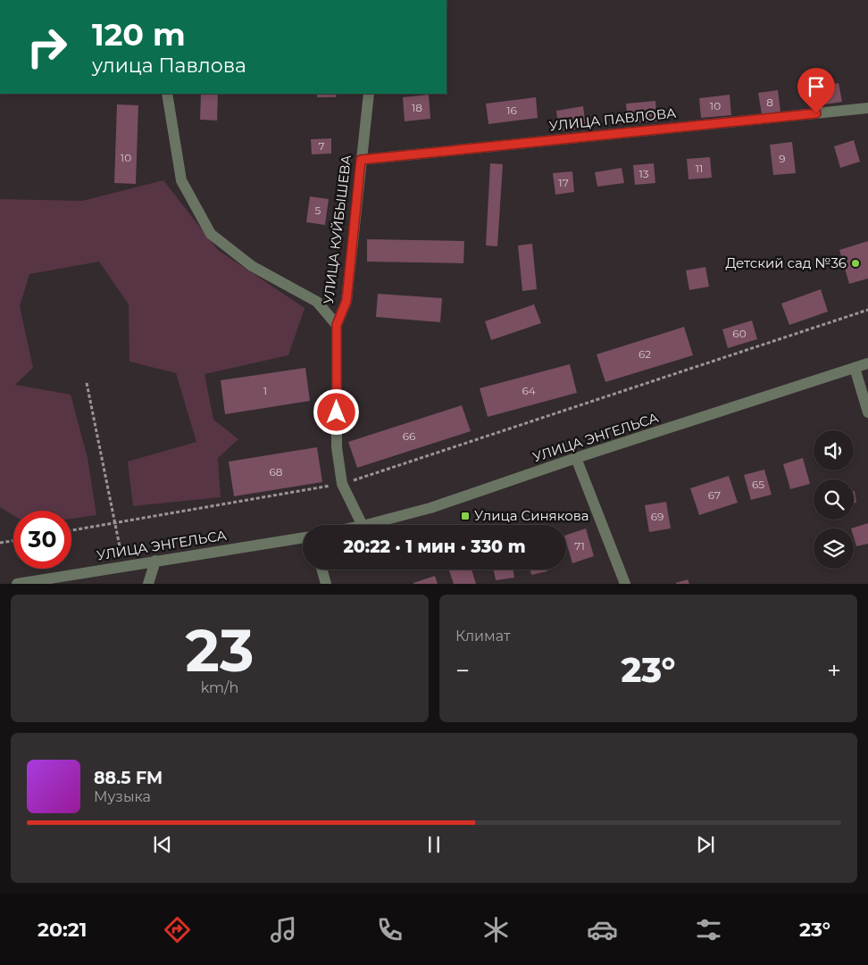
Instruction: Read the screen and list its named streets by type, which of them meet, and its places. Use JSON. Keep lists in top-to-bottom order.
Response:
{
  "streets": {
    "street": ["УЛИЦА ПАВЛОВА", "УЛИЦА КУЙБЫШЕВА", "УЛИЦА ЭНГЕЛЬСА"]
  },
  "crossings": [
    ["УЛИЦА ПАВЛОВА", "УЛИЦА КУЙБЫШЕВА"]
  ],
  "places": {
    "other": ["Детский сад №36"],
    "transit": ["Улица Синякова"]
  },
  "house_numbers": [
    "8",
    "10",
    "18",
    "16",
    "7",
    "10",
    "9",
    "11",
    "13",
    "17",
    "5",
    "60",
    "62",
    "1",
    "64",
    "66",
    "68",
    "65",
    "67",
    "69",
    "71"
  ],
  "page": {
    "turn": ["120 m", "улица Павлова"],
    "limit": "30",
    "trip": "20:22 · 1 мин · 330 m",
    "tile": [
      ["23", "km/h"],
      "Климат"
    ],
    "heat": ["−", "23°", "+"],
    "song": ["88.5 FM", "Музыка"],
    "tabs": ["20:21", "23°"]
  }
}
